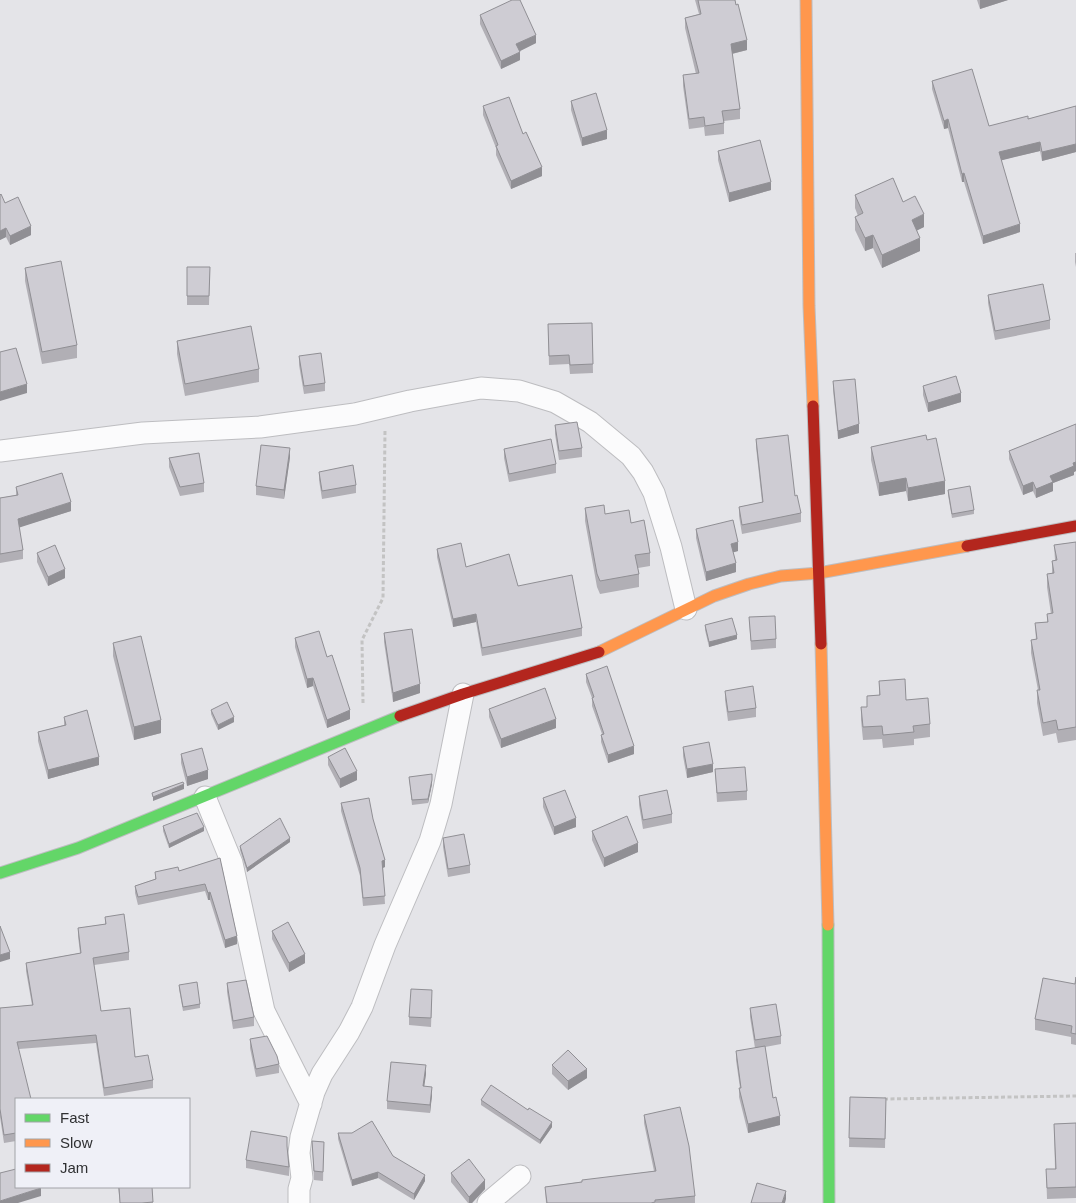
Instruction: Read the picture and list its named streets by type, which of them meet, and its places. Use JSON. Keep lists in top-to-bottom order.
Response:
{
  "legend": ["Fast", "Slow", "Jam"]
}
